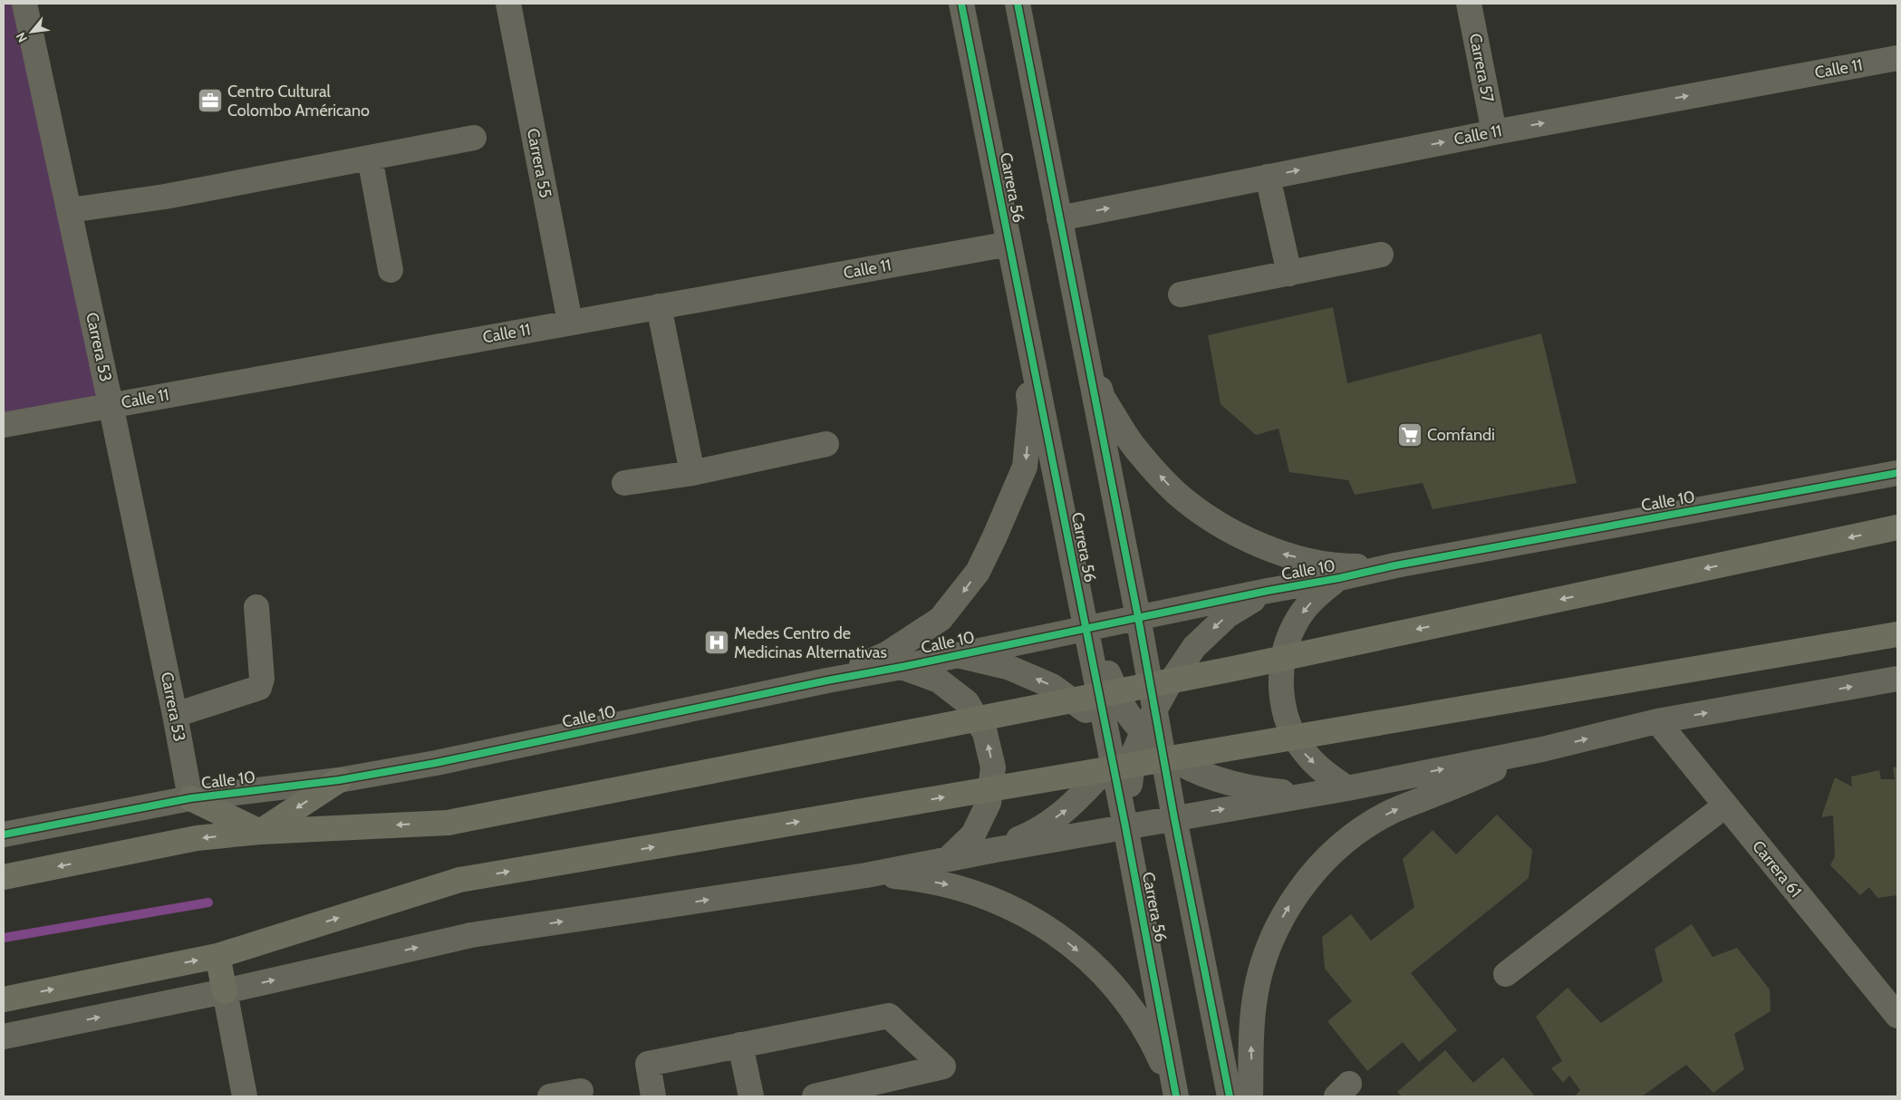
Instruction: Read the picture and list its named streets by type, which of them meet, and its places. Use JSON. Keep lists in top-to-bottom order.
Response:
{
  "streets": {
    "street": [
      "Carrera 57",
      "Calle 11",
      "Carrera 55",
      "Carrera 56",
      "Carrera 53",
      "Calle 10",
      "Carrera 61"
    ]
  },
  "crossings": [
    ["Carrera 57", "Calle 11"],
    ["Calle 11", "Carrera 55"],
    ["Calle 11", "Carrera 56"],
    ["Calle 11", "Carrera 53"],
    ["Carrera 56", "Calle 10"],
    ["Carrera 53", "Calle 10"]
  ],
  "one_way": ["Calle 11"],
  "places": {
    "office": ["Centro Cultural Colombo Américano"],
    "supermarket": ["Comfandi"],
    "hospital": ["Medes Centro de Medicinas Alternativas"]
  },
  "north": "bottom left"
}
